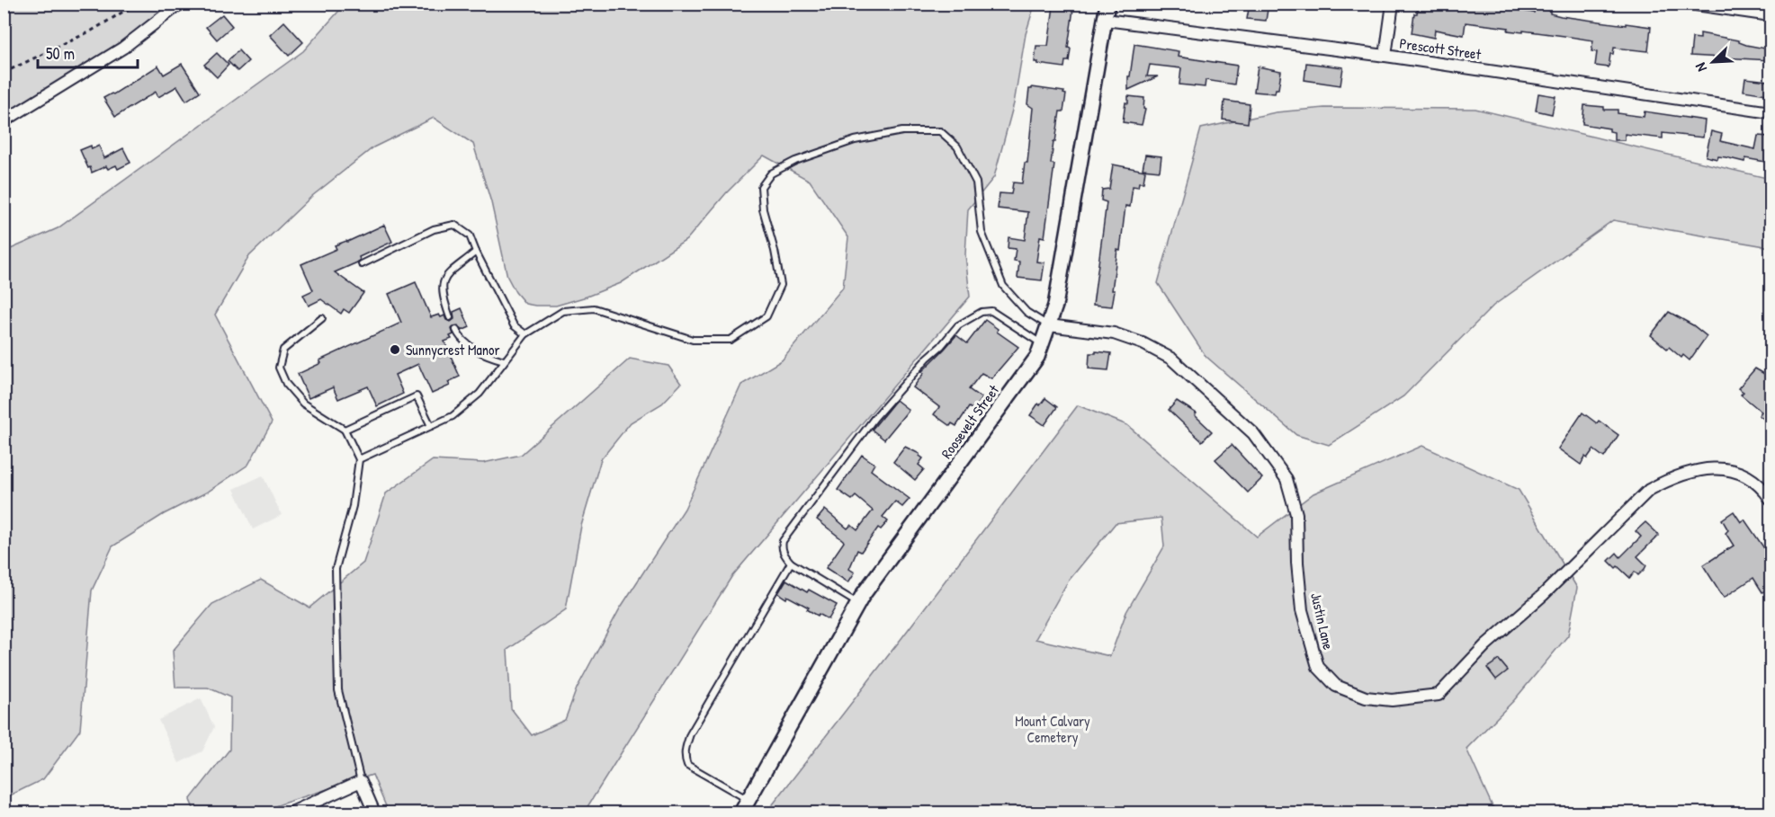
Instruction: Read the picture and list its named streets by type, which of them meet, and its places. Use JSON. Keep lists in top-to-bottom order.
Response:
{
  "streets": {
    "street": ["Prescott Street", "Roosevelt Street", "Justin Lane"]
  },
  "crossings": [
    ["Prescott Street", "Roosevelt Street"],
    ["Roosevelt Street", "Justin Lane"]
  ],
  "parks": ["Mount Calvary Cemetery"],
  "places": ["Sunnycrest Manor"],
  "scale_bar": "50 m",
  "north": "bottom left"
}
